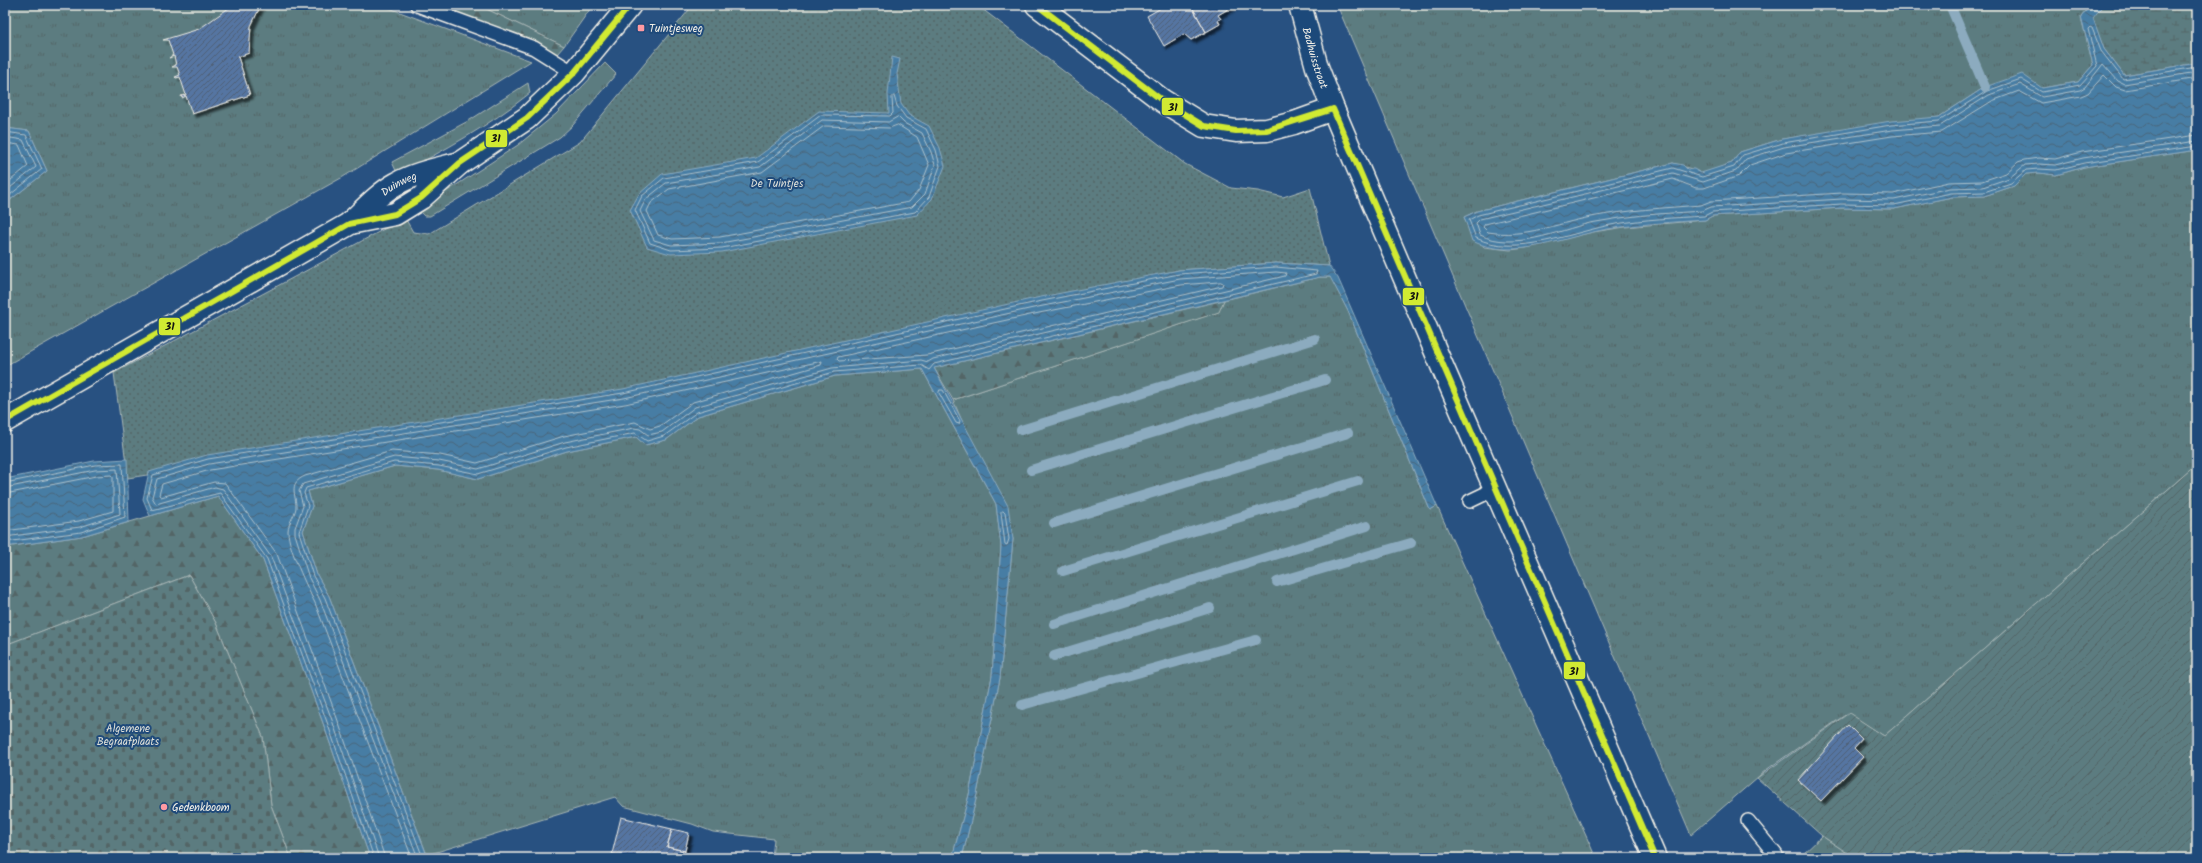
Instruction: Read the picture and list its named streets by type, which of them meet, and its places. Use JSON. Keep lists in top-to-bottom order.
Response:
{
  "streets": {
    "street": ["Badhuisstraat", "Duinweg"]
  },
  "parks": ["De Tuintjes", "Algemene Begraafplaats"],
  "places": {
    "transit": ["Tuintjesweg"],
    "other": ["Gedenkboom"]
  },
  "lines": ["transit line 31"]
}
